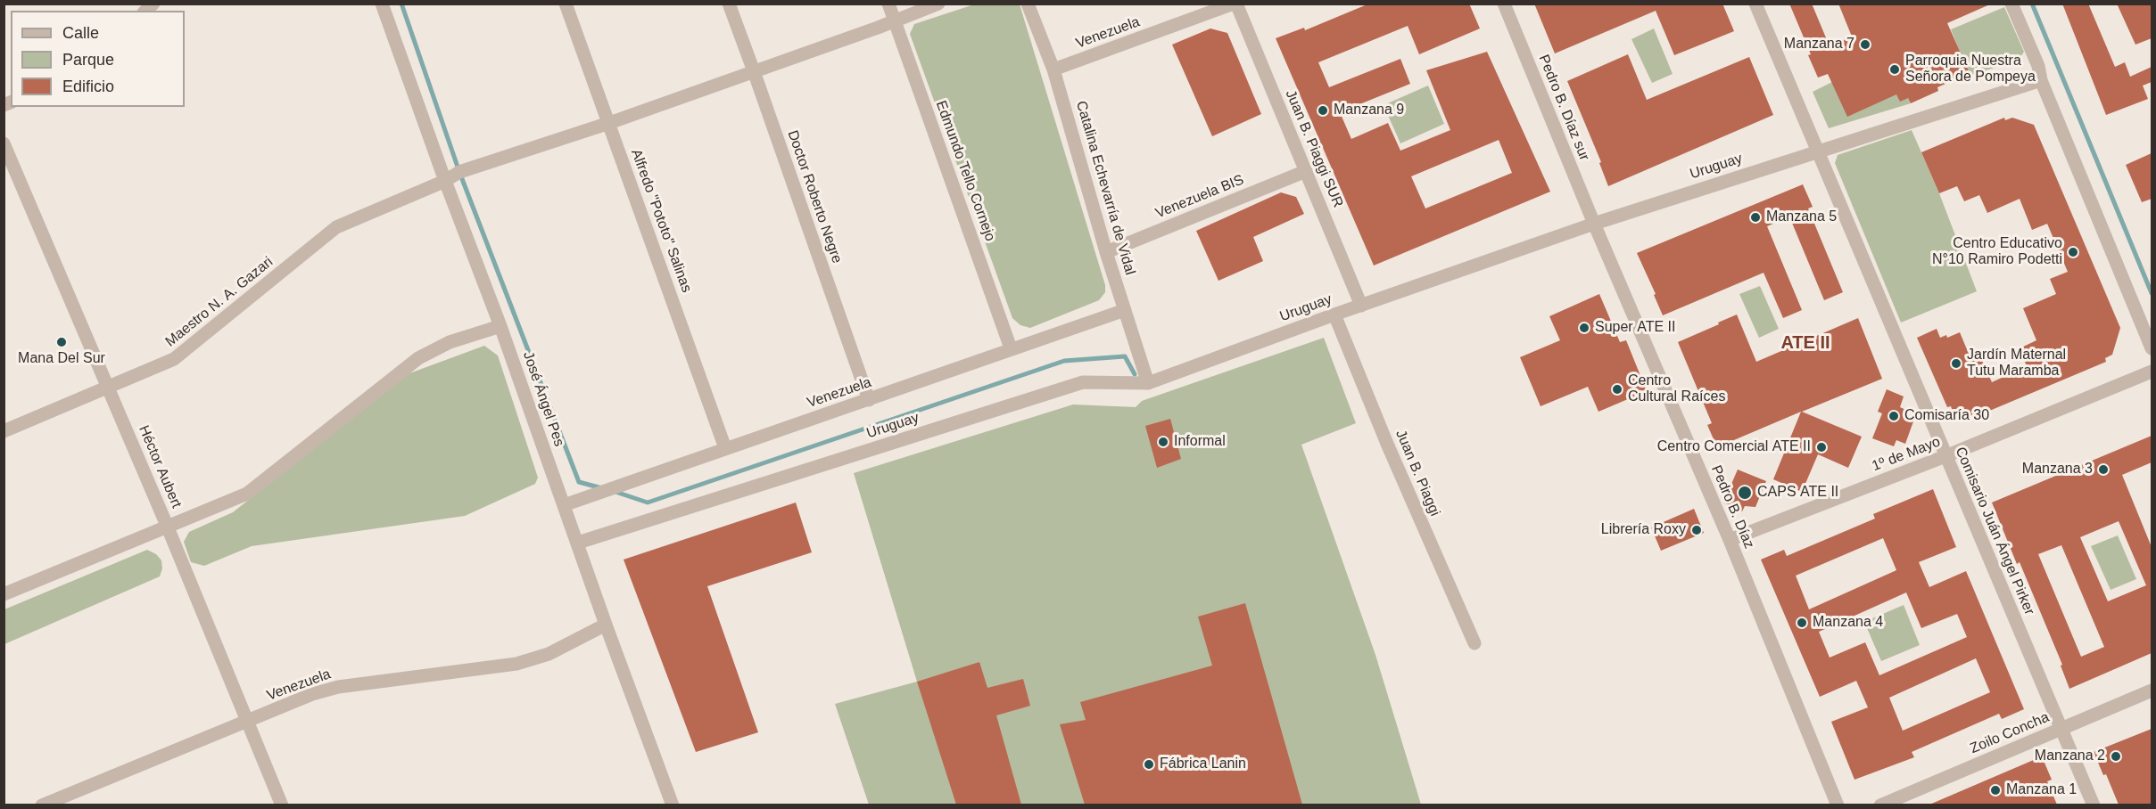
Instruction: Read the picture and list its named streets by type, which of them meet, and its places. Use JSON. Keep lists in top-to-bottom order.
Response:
{
  "streets": {
    "street": [
      "Venezuela",
      "Pedro B. Díaz sur",
      "Juan B. Piaggi SUR",
      "Uruguay",
      "Edmundo Tello Cornejo",
      "Catalina Echevarría de Vidal",
      "Doctor Roberto Negre",
      "Venezuela BIS",
      "Alfredo \"Pototo\" Salinas",
      "Maestro N. A. Gazari",
      "José Ángel Pes",
      "1º de Mayo",
      "Héctor Aubert",
      "Juan B. Piaggi",
      "Pedro B. Díaz",
      "Comisario Juán Ángel Pirker",
      "Zoilo Concha"
    ]
  },
  "crossings": [
    ["Venezuela", "Juan B. Piaggi SUR"],
    ["Venezuela", "Edmundo Tello Cornejo"],
    ["Venezuela", "Catalina Echevarría de Vidal"],
    ["Venezuela", "Doctor Roberto Negre"],
    ["Venezuela", "Alfredo \"Pototo\" Salinas"],
    ["Venezuela", "José Ángel Pes"],
    ["Venezuela", "Héctor Aubert"],
    ["Pedro B. Díaz sur", "Uruguay"],
    ["Pedro B. Díaz sur", "Pedro B. Díaz"],
    ["Juan B. Piaggi SUR", "Uruguay"],
    ["Juan B. Piaggi SUR", "Venezuela BIS"],
    ["Uruguay", "Catalina Echevarría de Vidal"],
    ["Uruguay", "José Ángel Pes"],
    ["Uruguay", "Juan B. Piaggi"],
    ["Uruguay", "Pedro B. Díaz"],
    ["Uruguay", "Comisario Juán Ángel Pirker"],
    ["Edmundo Tello Cornejo", "Maestro N. A. Gazari"],
    ["Catalina Echevarría de Vidal", "Venezuela BIS"],
    ["Doctor Roberto Negre", "Maestro N. A. Gazari"],
    ["Alfredo \"Pototo\" Salinas", "Maestro N. A. Gazari"],
    ["Maestro N. A. Gazari", "José Ángel Pes"],
    ["Maestro N. A. Gazari", "Héctor Aubert"],
    ["1º de Mayo", "Pedro B. Díaz"],
    ["1º de Mayo", "Comisario Juán Ángel Pirker"],
    ["Comisario Juán Ángel Pirker", "Zoilo Concha"]
  ],
  "districts": ["ATE II"],
  "places": [
    "Manzana 7",
    "Parroquia Nuestra Señora de Pompeya",
    "Manzana 9",
    "Manzana 5",
    "Centro Educativo N°10 Ramiro Podetti",
    "Super ATE II",
    "Mana Del Sur",
    "Jardín Maternal Tutu Maramba",
    "Centro Cultural Raíces",
    "Comisaría 30",
    "Informal",
    "Centro Comercial ATE II",
    "Manzana 3",
    "CAPS ATE II",
    "Librería Roxy",
    "Manzana 4",
    "Manzana 2",
    "Fábrica Lanin",
    "Manzana 1"
  ],
  "legend": ["Calle", "Parque", "Edificio"]
}
